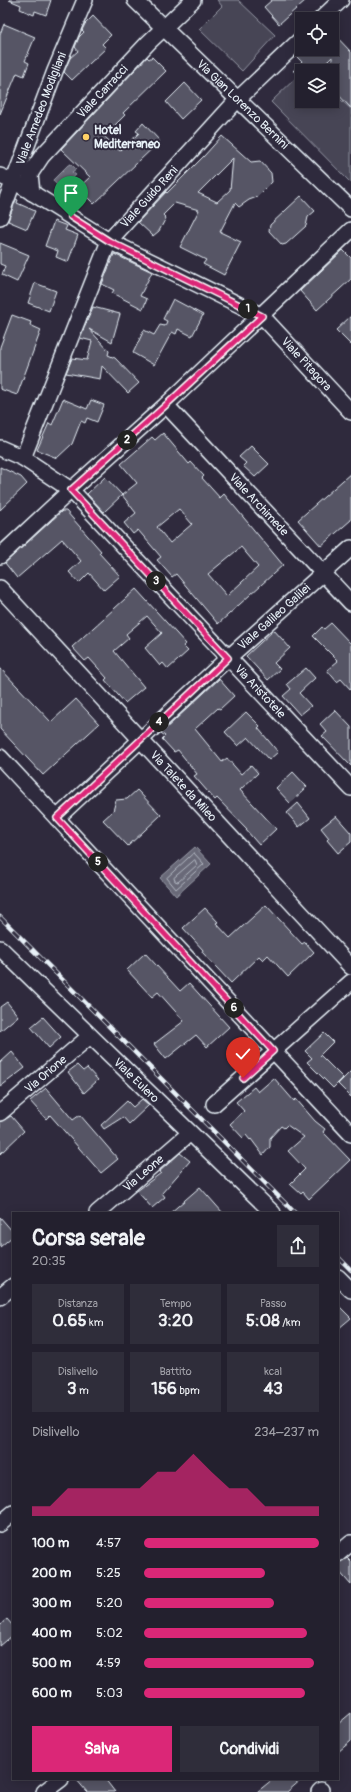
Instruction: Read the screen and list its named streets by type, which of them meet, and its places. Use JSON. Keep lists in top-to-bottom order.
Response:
{
  "streets": {
    "street": [
      "Viale Carracci",
      "Via Gian Lorenzo Bernini",
      "Viale Amedeo Modigliani",
      "Viale Guido Reni",
      "Viale Pitagora",
      "Viale Archimede",
      "Viale Galileo Galilei",
      "Via Aristotele",
      "Via Talete da Mileo",
      "Via Orione",
      "Viale Eulero",
      "Via Leone"
    ]
  },
  "crossings": [
    ["Viale Carracci", "Via Gian Lorenzo Bernini"],
    ["Via Gian Lorenzo Bernini", "Viale Guido Reni"],
    ["Viale Guido Reni", "Via Aristotele"],
    ["Viale Archimede", "Viale Galileo Galilei"],
    ["Viale Galileo Galilei", "Via Aristotele"],
    ["Viale Galileo Galilei", "Via Talete da Mileo"],
    ["Via Orione", "Viale Eulero"],
    ["Viale Eulero", "Via Leone"]
  ],
  "places": ["Hotel Mediterraneo"],
  "page": {
    "pins": [
      "1",
      "2",
      "3",
      "4",
      "5",
      "6"
    ],
    "heading": ["Corsa serale", "20:35"],
    "stats": [
      ["Distanza", "0.65 km"],
      ["Tempo", "3:20"],
      ["Passo", "5:08 /km"],
      ["Dislivello", "3 m"],
      ["Battito", "156 bpm"],
      ["kcal", "43"]
    ],
    "chart": ["Dislivello", "234–237 m"],
    "list": [
      {
        "name": "100 m",
        "note": "4:57"
      },
      {
        "name": "200 m",
        "note": "5:25"
      },
      {
        "name": "300 m",
        "note": "5:20"
      },
      {
        "name": "400 m",
        "note": "5:02"
      },
      {
        "name": "500 m",
        "note": "4:59"
      },
      {
        "name": "600 m",
        "note": "5:03"
      }
    ],
    "buttons": ["Salva", "Condividi"]
  }
}
